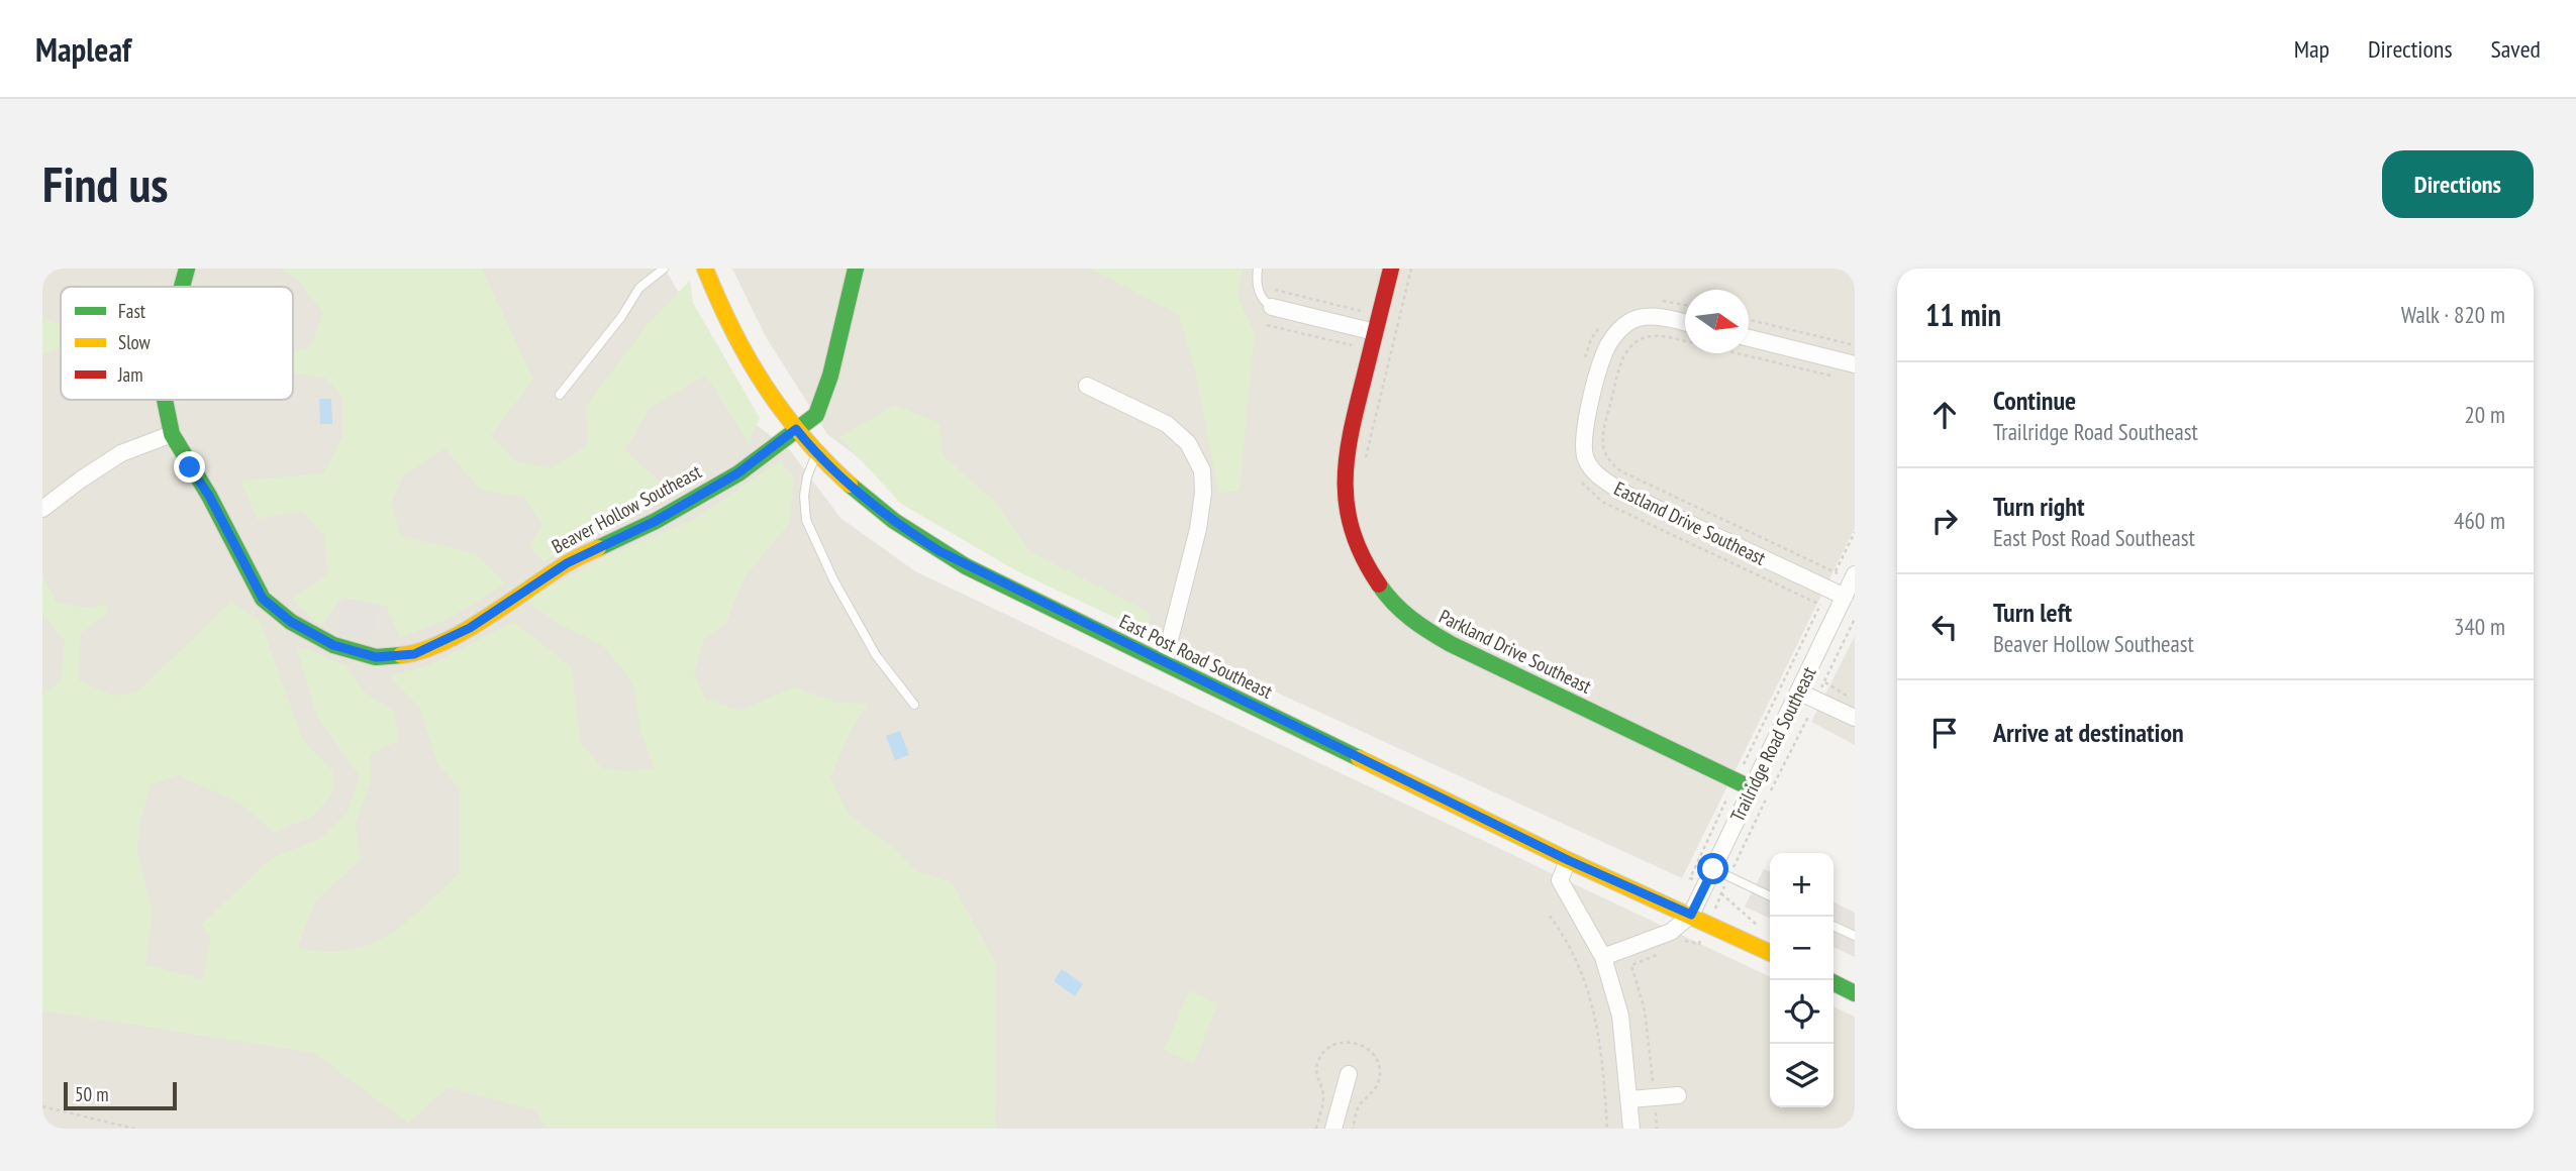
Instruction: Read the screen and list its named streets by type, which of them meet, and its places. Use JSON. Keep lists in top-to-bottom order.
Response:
{
  "streets": {
    "street": [
      "Beaver Hollow Southeast",
      "Eastland Drive Southeast",
      "Parkland Drive Southeast",
      "East Post Road Southeast",
      "Trailridge Road Southeast"
    ]
  },
  "crossings": [
    ["Beaver Hollow Southeast", "East Post Road Southeast"],
    ["Eastland Drive Southeast", "Trailridge Road Southeast"],
    ["Parkland Drive Southeast", "Trailridge Road Southeast"],
    ["East Post Road Southeast", "Trailridge Road Southeast"]
  ],
  "legend": ["Fast", "Slow", "Jam"],
  "scale_bar": "50 m",
  "north": "right",
  "page": {
    "header": "Mapleaf",
    "nav": ["Map", "Directions", "Saved"],
    "buttons": "Directions",
    "title": "Find us",
    "heading": ["11 min", "Walk · 820 m"],
    "list": [
      ["Continue", "Trailridge Road Southeast", "20 m"],
      ["Turn right", "East Post Road Southeast", "460 m"],
      ["Turn left", "Beaver Hollow Southeast", "340 m"],
      "Arrive at destination"
    ],
    "map_buttons": ["+", "−"],
    "scale": "50 m"
  }
}
